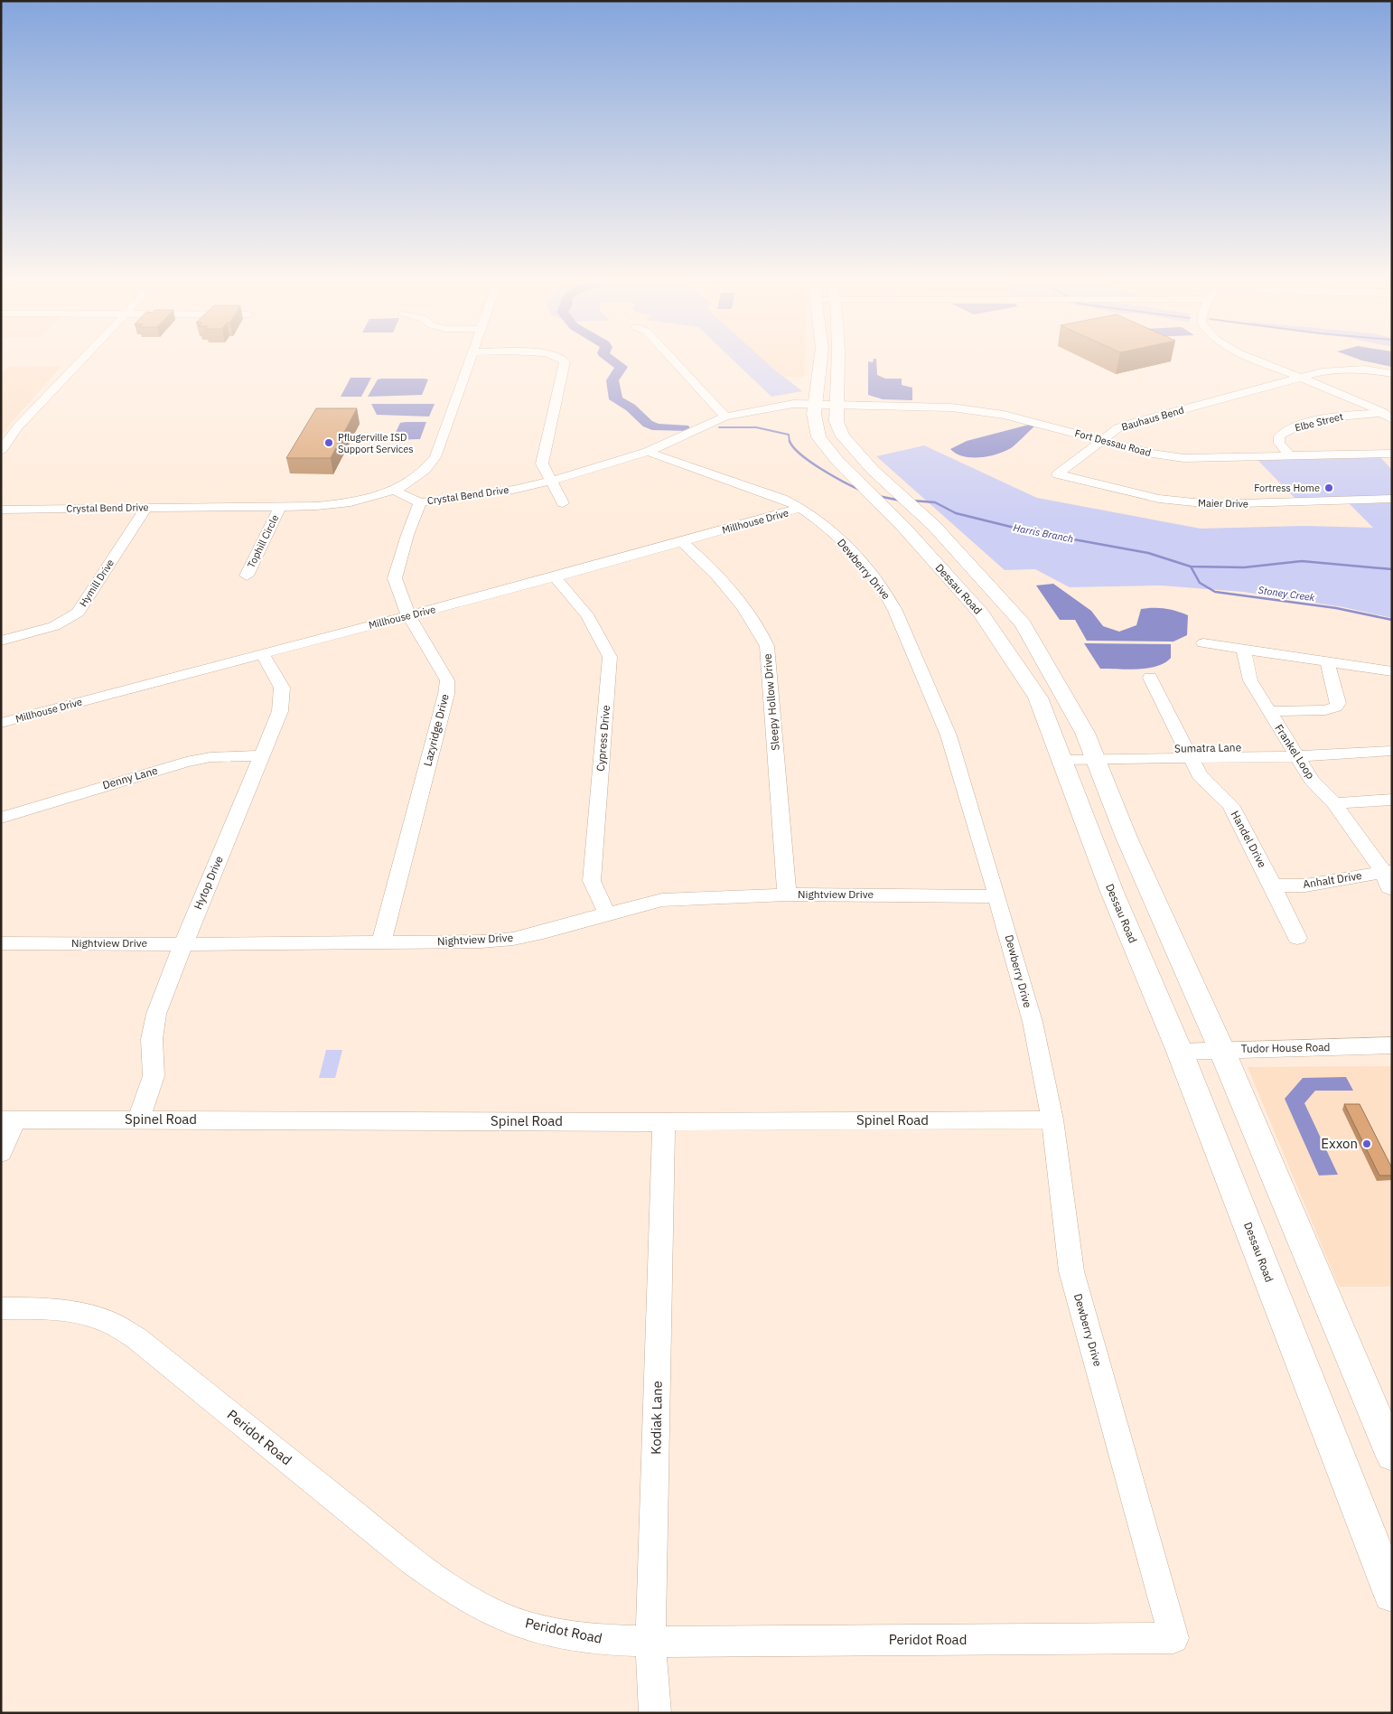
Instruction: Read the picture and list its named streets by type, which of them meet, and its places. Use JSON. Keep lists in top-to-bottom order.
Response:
{
  "streets": {
    "main road": ["Dessau Road"],
    "street": [
      "Bauhaus Bend",
      "Elbe Street",
      "Fort Dessau Road",
      "Crystal Bend Drive",
      "Maier Drive",
      "Millhouse Drive",
      "Tophill Circle",
      "Dewberry Drive",
      "Hymill Drive",
      "Sleepy Hollow Drive",
      "Lazyridge Drive",
      "Cypress Drive",
      "Sumatra Lane",
      "Frankel Loop",
      "Denny Lane",
      "Handel Drive",
      "Anhalt Drive",
      "Hytop Drive",
      "Nightview Drive",
      "Tudor House Road",
      "Spinel Road",
      "Kodiak Lane",
      "Peridot Road"
    ]
  },
  "crossings": [
    ["Bauhaus Bend", "Fort Dessau Road"],
    ["Bauhaus Bend", "Maier Drive"],
    ["Elbe Street", "Fort Dessau Road"],
    ["Fort Dessau Road", "Crystal Bend Drive"],
    ["Fort Dessau Road", "Dessau Road"],
    ["Crystal Bend Drive", "Tophill Circle"],
    ["Crystal Bend Drive", "Dewberry Drive"],
    ["Crystal Bend Drive", "Hymill Drive"],
    ["Crystal Bend Drive", "Dessau Road"],
    ["Crystal Bend Drive", "Lazyridge Drive"],
    ["Millhouse Drive", "Dewberry Drive"],
    ["Millhouse Drive", "Sleepy Hollow Drive"],
    ["Millhouse Drive", "Lazyridge Drive"],
    ["Millhouse Drive", "Cypress Drive"],
    ["Millhouse Drive", "Hytop Drive"],
    ["Dewberry Drive", "Nightview Drive"],
    ["Dewberry Drive", "Spinel Road"],
    ["Dewberry Drive", "Peridot Road"],
    ["Dessau Road", "Sumatra Lane"],
    ["Dessau Road", "Tudor House Road"],
    ["Sleepy Hollow Drive", "Nightview Drive"],
    ["Lazyridge Drive", "Nightview Drive"],
    ["Cypress Drive", "Nightview Drive"],
    ["Sumatra Lane", "Frankel Loop"],
    ["Sumatra Lane", "Handel Drive"],
    ["Frankel Loop", "Anhalt Drive"],
    ["Denny Lane", "Hytop Drive"],
    ["Handel Drive", "Anhalt Drive"],
    ["Hytop Drive", "Nightview Drive"],
    ["Hytop Drive", "Spinel Road"],
    ["Spinel Road", "Kodiak Lane"],
    ["Kodiak Lane", "Peridot Road"]
  ],
  "water": ["Harris Branch", "Stoney Creek"],
  "places": ["Pflugerville ISD Support Services", "Fortress Home", "Exxon"]
}
